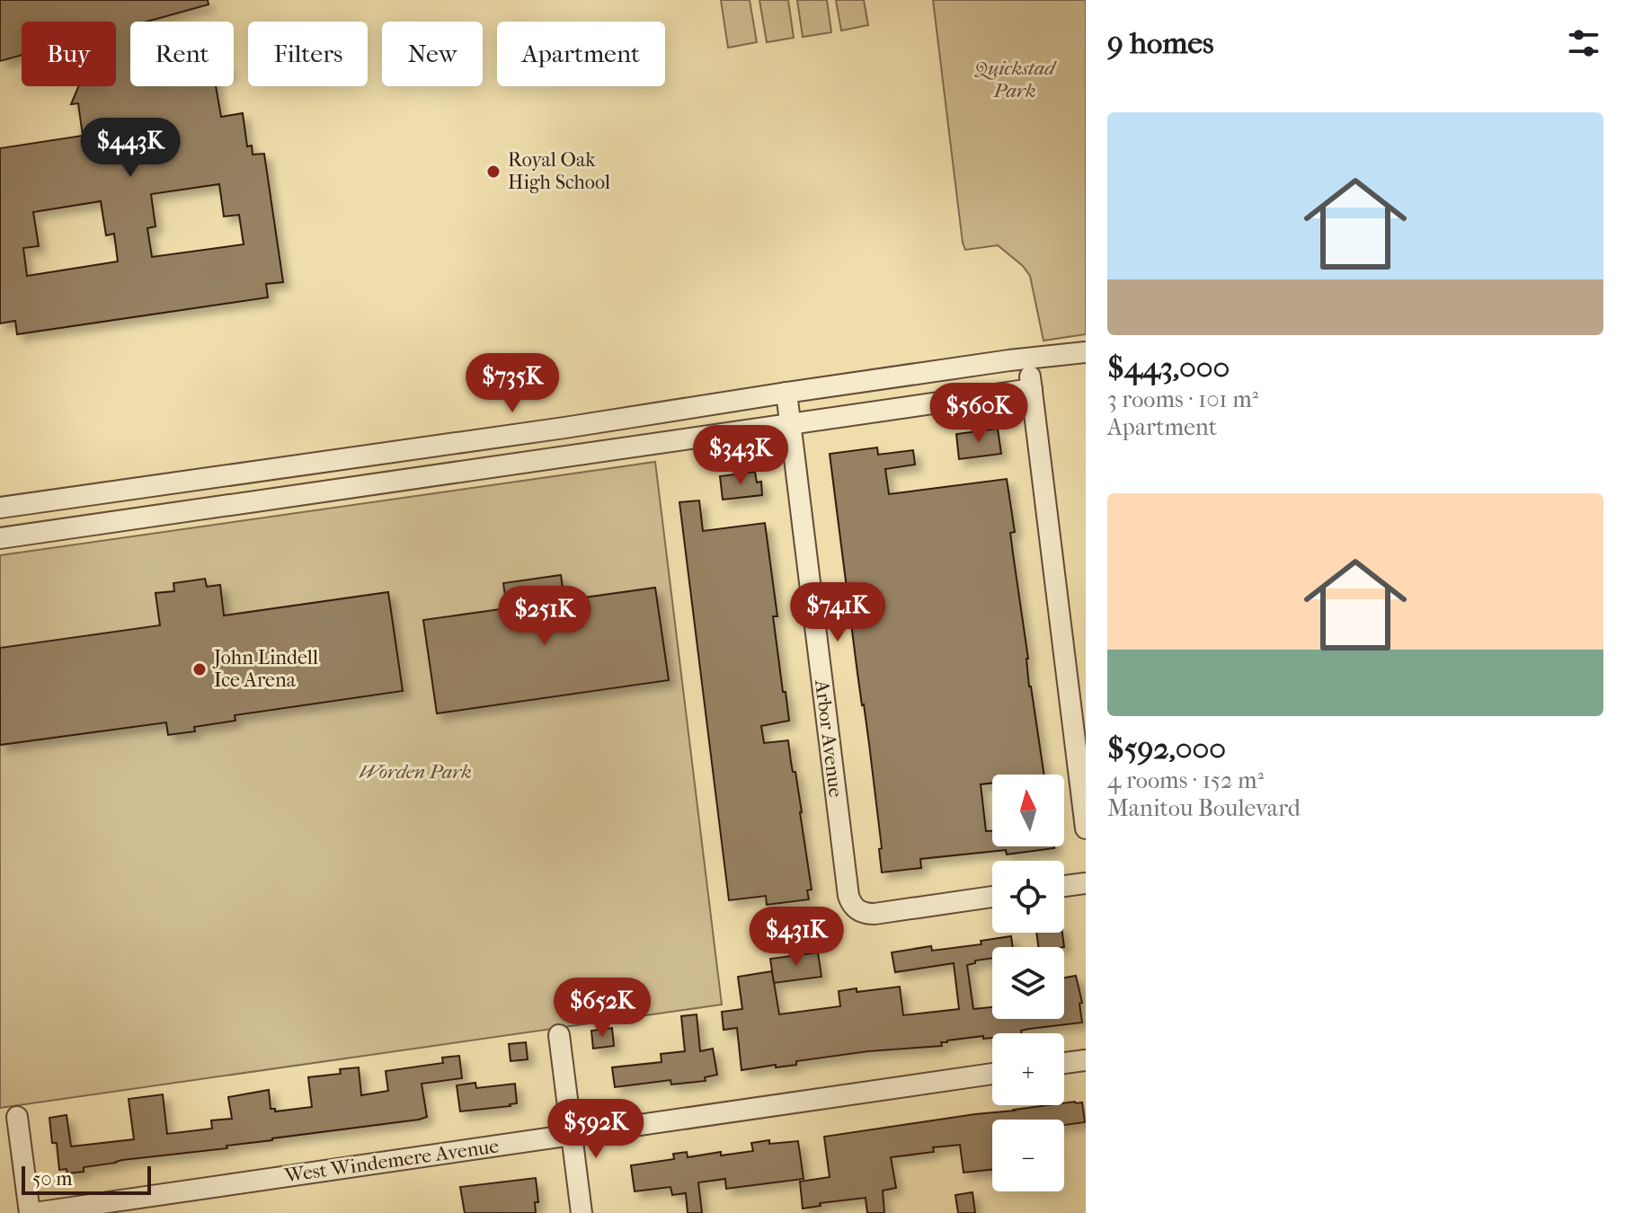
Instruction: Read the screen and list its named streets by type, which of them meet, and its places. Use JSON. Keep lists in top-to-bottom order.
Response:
{
  "streets": {
    "street": ["Arbor Avenue", "West Windemere Avenue"]
  },
  "parks": ["Quickstad Park", "Worden Park"],
  "places": ["Royal Oak High School", "John Lindell Ice Arena"],
  "scale_bar": "50 m",
  "north": "top",
  "page": {
    "heading": "9 homes",
    "chip": [
      "Buy",
      "Rent",
      "Filters",
      "New",
      "Apartment"
    ],
    "list": [
      {
        "name": "$443,000",
        "note": "3 rooms · 101 m² · Apartment"
      },
      {
        "name": "$592,000",
        "note": "4 rooms · 152 m² · Manitou Boulevard"
      }
    ],
    "price": [
      "$443K",
      "$735K",
      "$560K",
      "$343K",
      "$741K",
      "$251K",
      "$431K",
      "$652K",
      "$592K"
    ],
    "map_buttons": ["+", "−"],
    "scale": "50 m"
  }
}
